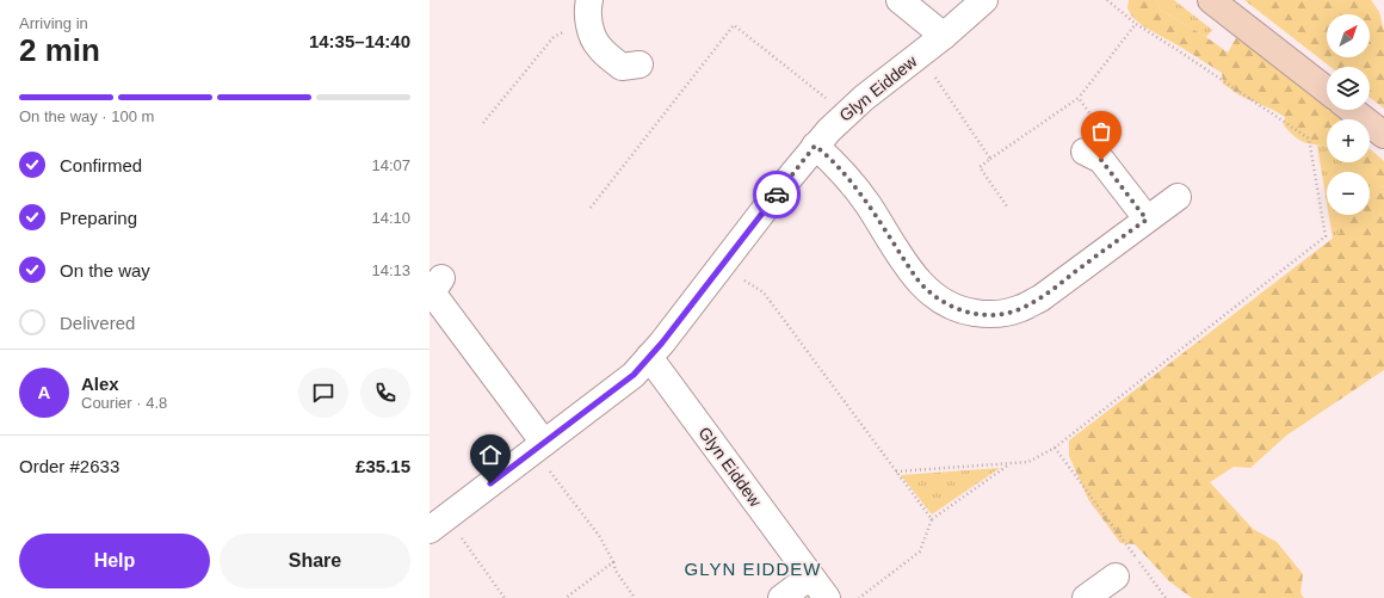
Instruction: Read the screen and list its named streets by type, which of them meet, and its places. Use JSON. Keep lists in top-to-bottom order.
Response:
{
  "streets": {
    "street": ["Glyn Eiddew"]
  },
  "districts": ["GLYN EIDDEW"],
  "north": "top right",
  "page": {
    "heading": ["2 min", "Arriving in", "14:35–14:40"],
    "panel": [
      "Alex",
      "Courier · 4.8",
      "Order #2633",
      "£35.15"
    ],
    "map_buttons": ["+", "−"],
    "bar": "On the way · 100 m",
    "list": [
      ["Confirmed", "14:07"],
      ["Preparing", "14:10"],
      ["On the way", "14:13"],
      "Delivered"
    ],
    "round": "A",
    "buttons": ["Help", "Share"]
  }
}
